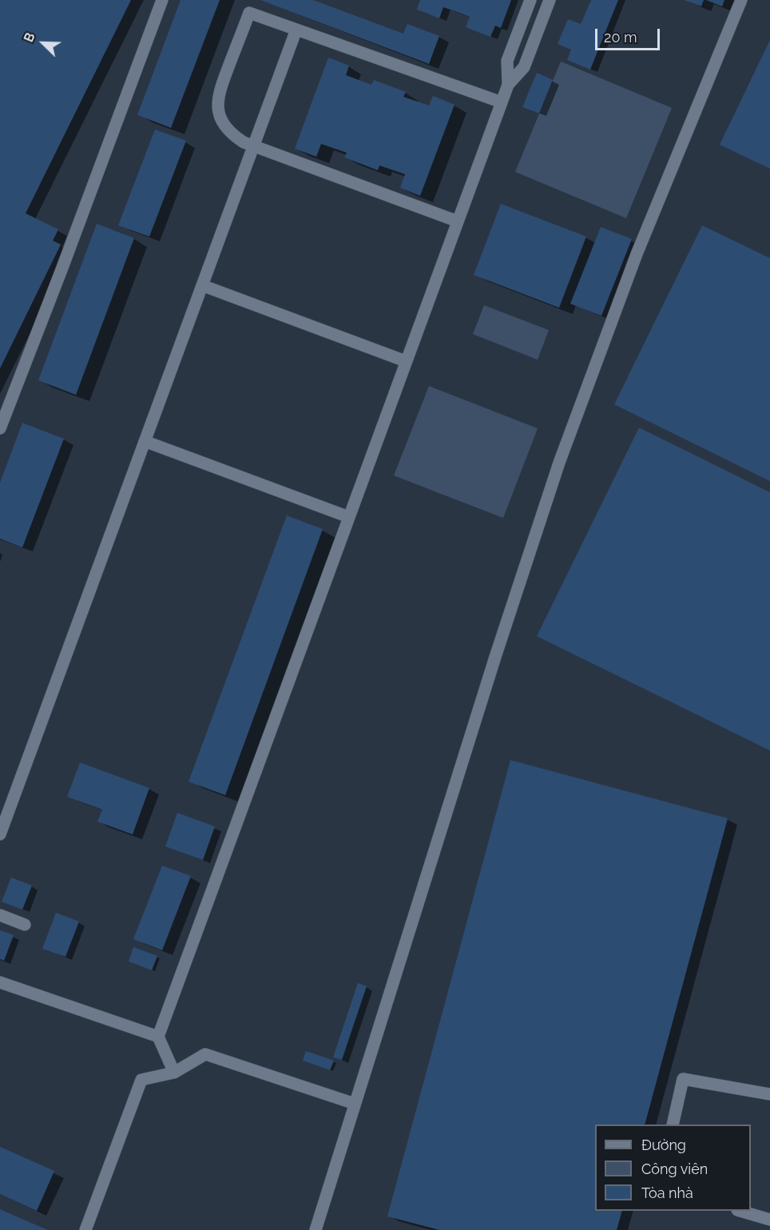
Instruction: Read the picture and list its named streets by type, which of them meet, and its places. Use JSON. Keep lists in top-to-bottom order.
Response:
{
  "legend": ["Đường", "Công viên", "Tòa nhà"],
  "scale_bar": "20 m",
  "north": "top left"
}
